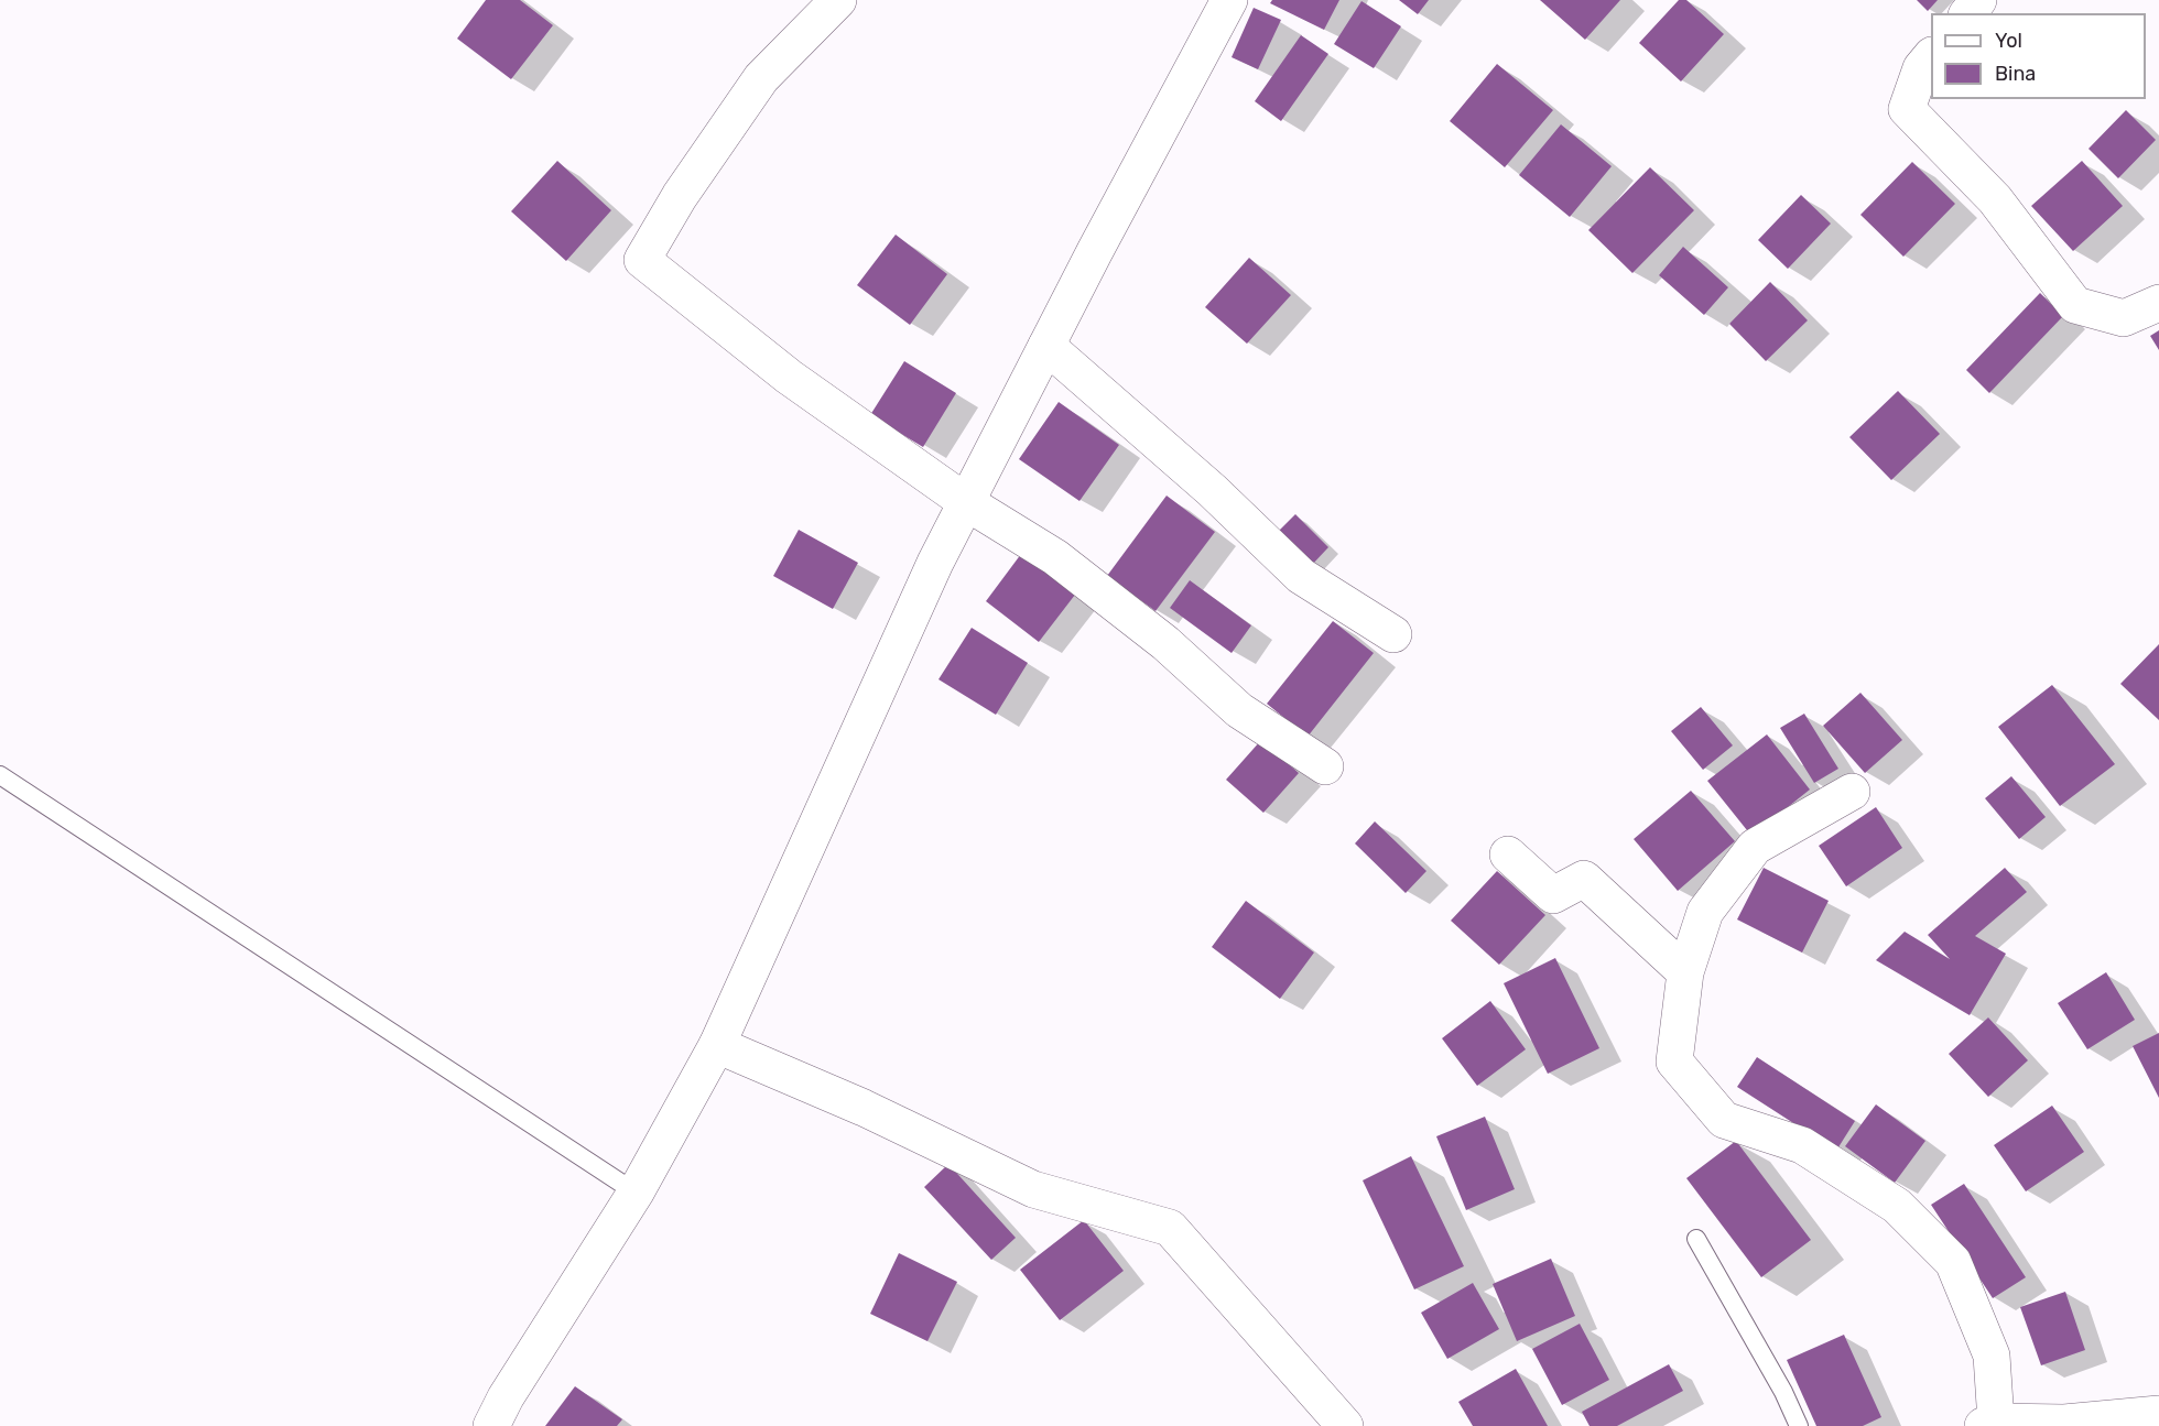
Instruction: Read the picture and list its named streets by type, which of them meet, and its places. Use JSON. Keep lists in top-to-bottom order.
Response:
{
  "legend": ["Yol", "Bina"]
}
